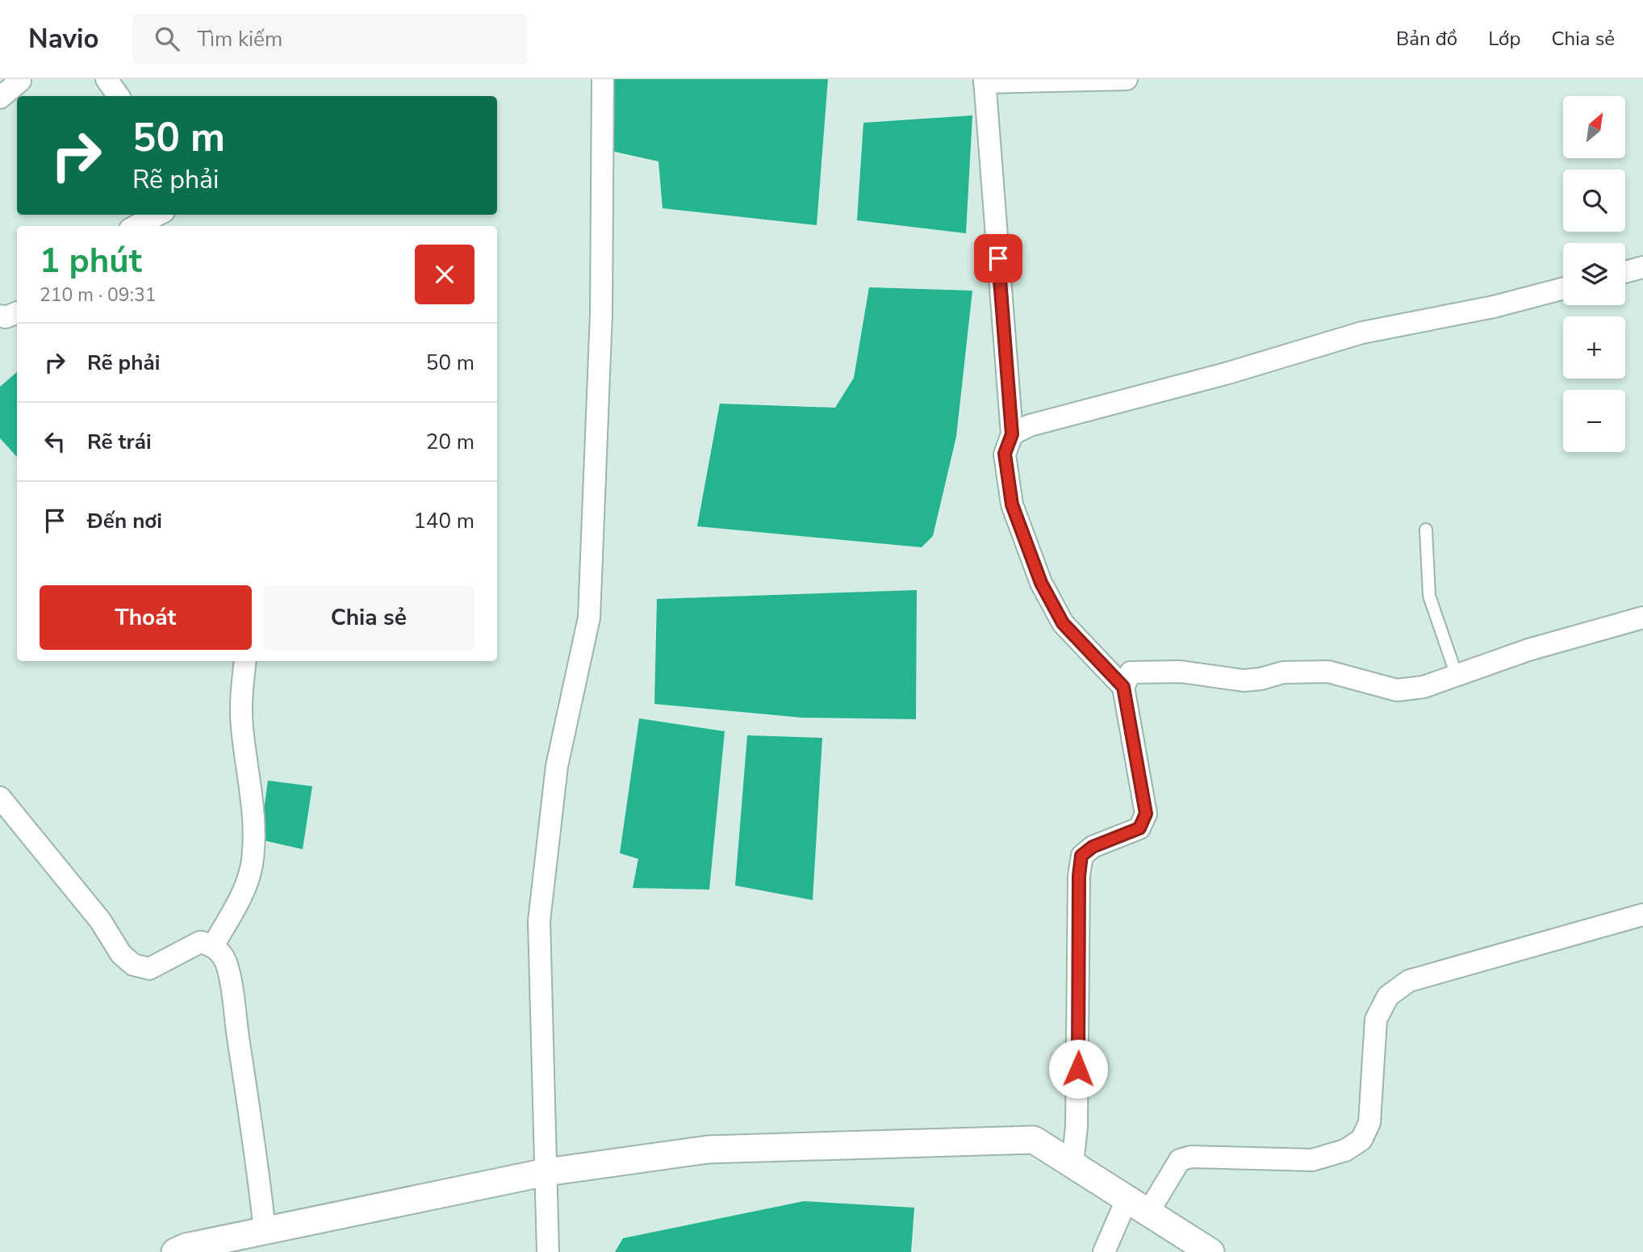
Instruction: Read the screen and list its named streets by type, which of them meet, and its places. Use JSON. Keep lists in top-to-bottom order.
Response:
{
  "north": "top right",
  "page": {
    "header": "Navio",
    "search": "Tìm kiếm",
    "nav": ["Bản đồ", "Lớp", "Chia sẻ"],
    "map_buttons": ["+", "−"],
    "turn": ["50 m", "Rẽ phải"],
    "heading": ["1 phút", "210 m · 09:31"],
    "list": [
      {
        "name": "Rẽ phải",
        "value": "50 m"
      },
      {
        "name": "Rẽ trái",
        "value": "20 m"
      },
      {
        "name": "Đến nơi",
        "value": "140 m"
      }
    ],
    "buttons": ["Thoát", "Chia sẻ"]
  }
}
